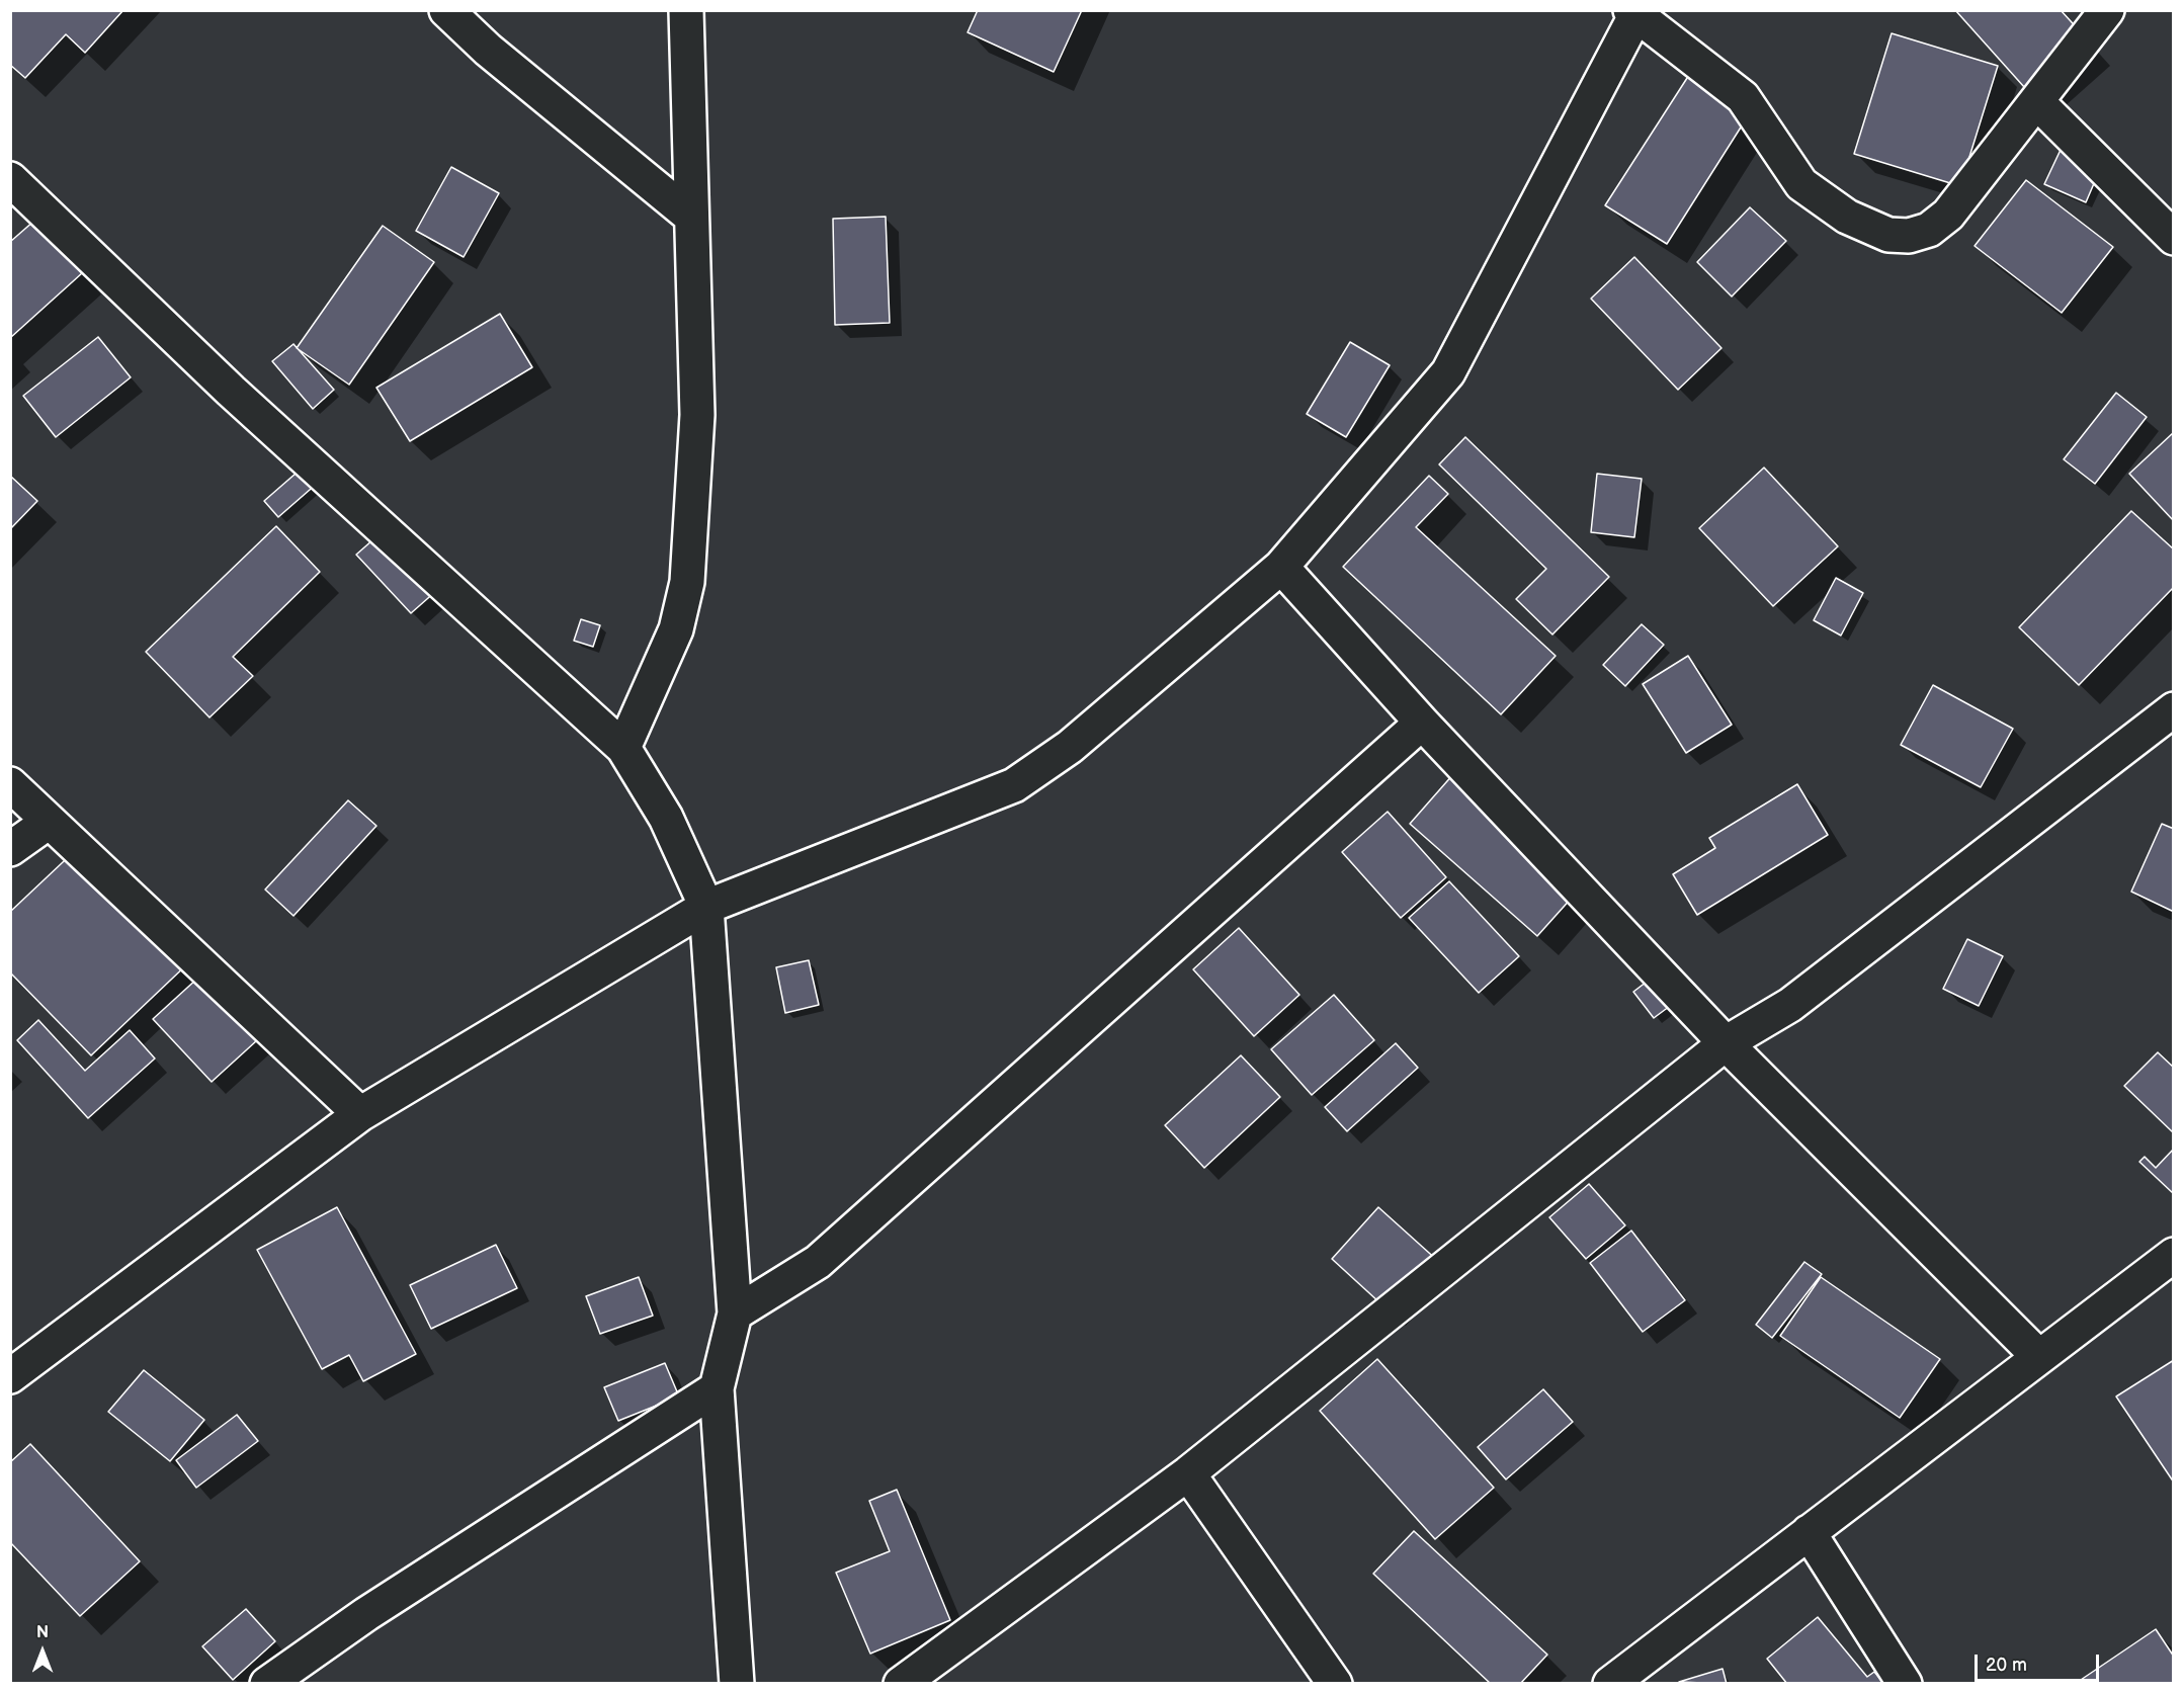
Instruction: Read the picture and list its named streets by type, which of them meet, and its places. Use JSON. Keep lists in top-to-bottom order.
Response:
{
  "scale_bar": "20 m",
  "north": "top"
}
